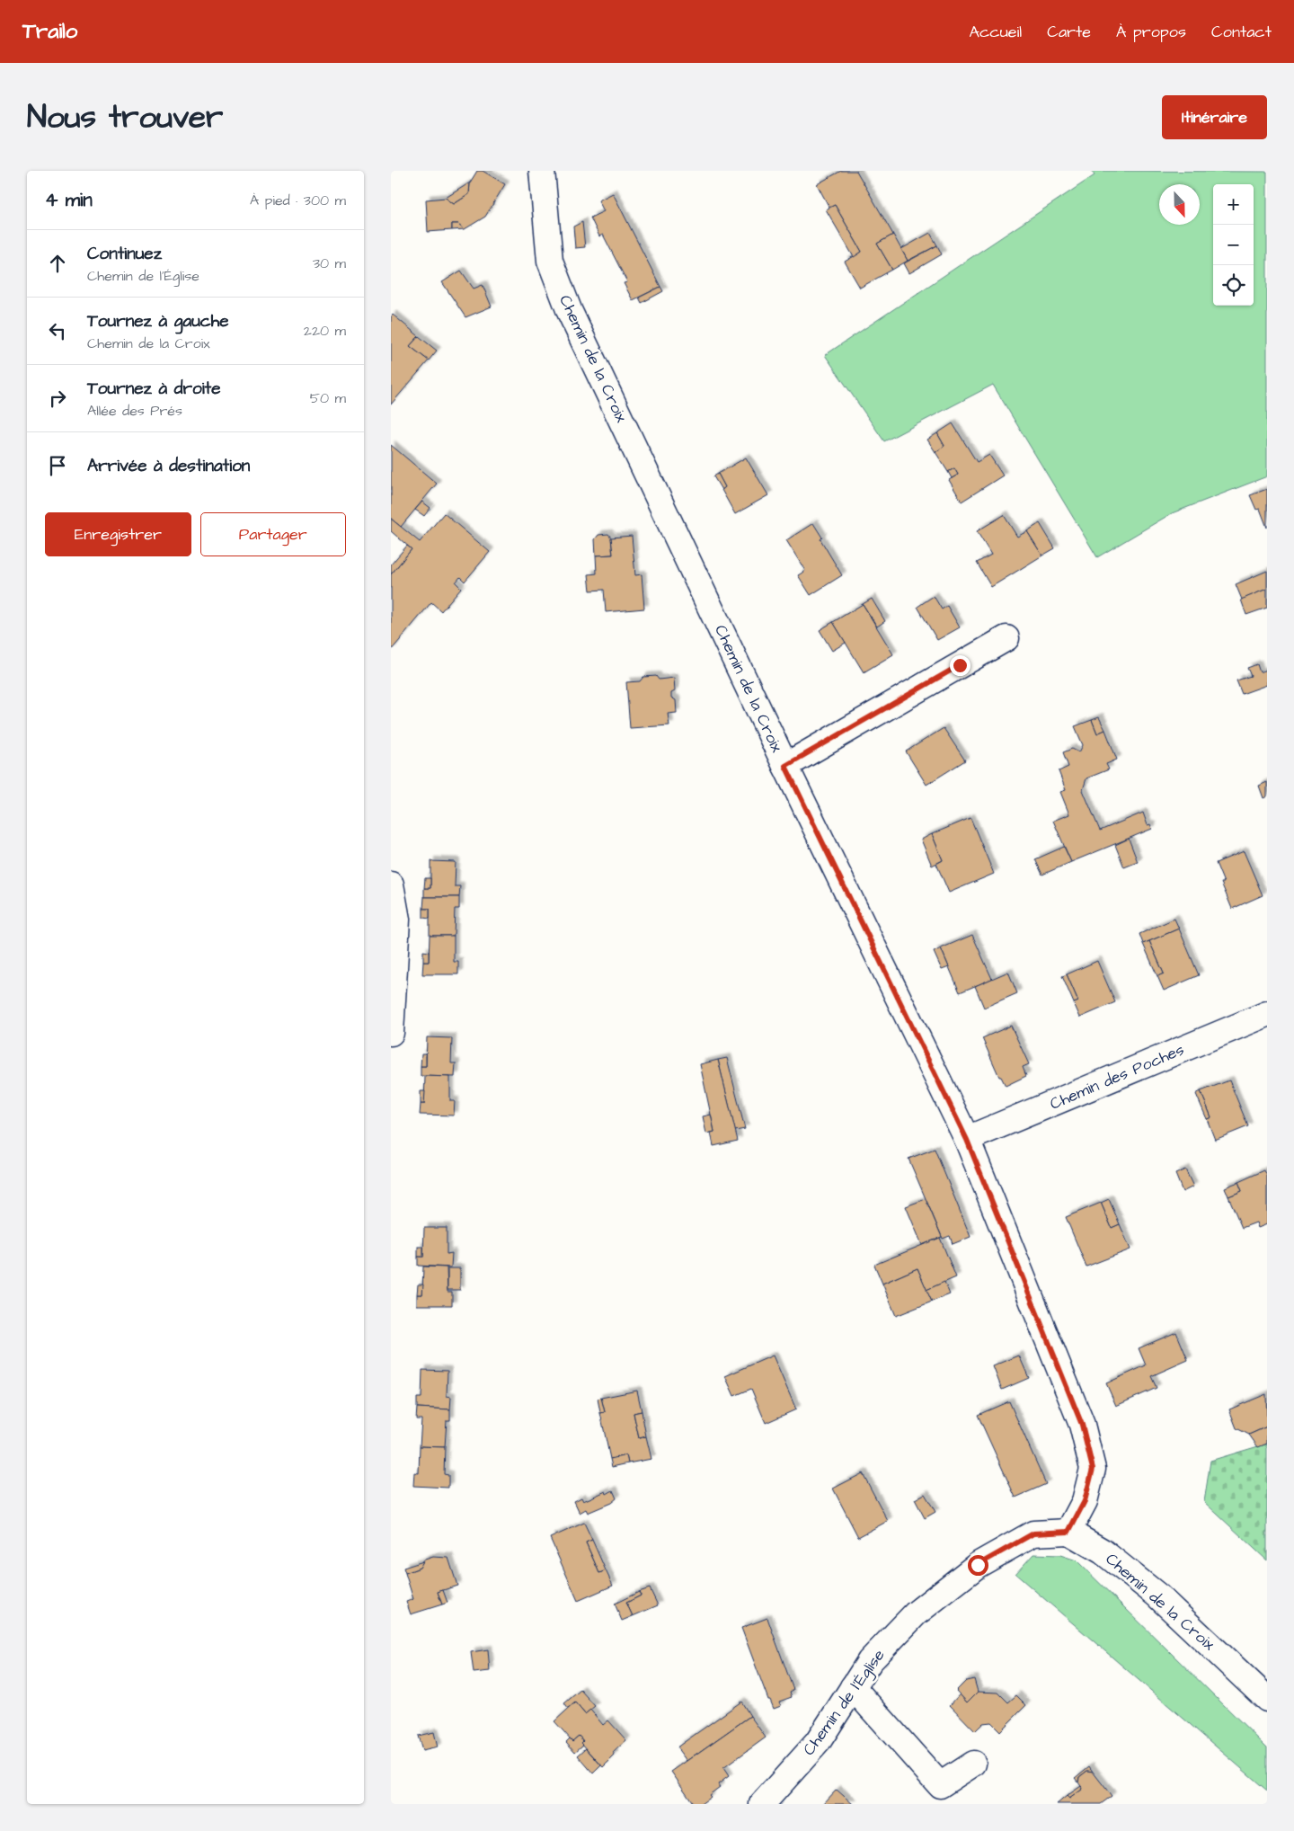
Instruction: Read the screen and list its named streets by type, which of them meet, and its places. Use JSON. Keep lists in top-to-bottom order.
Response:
{
  "streets": {
    "street": ["Chemin de la Croix", "Chemin des Poches", "Chemin de l'Église"]
  },
  "crossings": [
    ["Chemin de la Croix", "Chemin des Poches"],
    ["Chemin de la Croix", "Chemin de l'Église"]
  ],
  "north": "bottom",
  "page": {
    "header": "Trailo",
    "nav": [
      "Accueil",
      "Carte",
      "À propos",
      "Contact"
    ],
    "title": "Nous trouver",
    "buttons": [
      "Itinéraire",
      ["Enregistrer", "Partager"]
    ],
    "heading": ["4 min", "À pied · 300 m"],
    "map_buttons": ["+", "−"],
    "list": [
      ["Continuez", "Chemin de l'Église", "30 m"],
      ["Tournez à gauche", "Chemin de la Croix", "220 m"],
      ["Tournez à droite", "Allée des Prés", "50 m"],
      "Arrivée à destination"
    ]
  }
}
